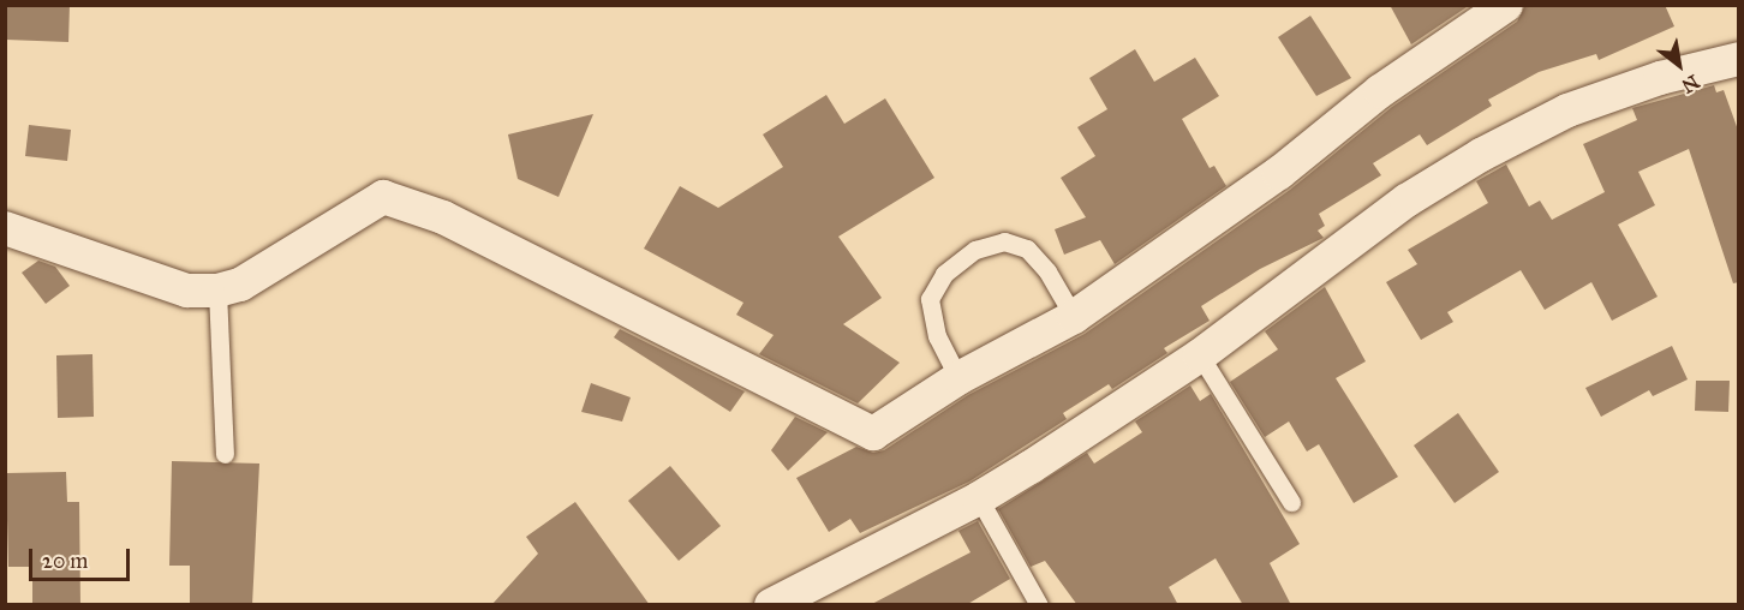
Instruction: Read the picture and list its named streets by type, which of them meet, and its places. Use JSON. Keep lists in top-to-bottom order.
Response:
{
  "scale_bar": "20 m",
  "north": "bottom right"
}
